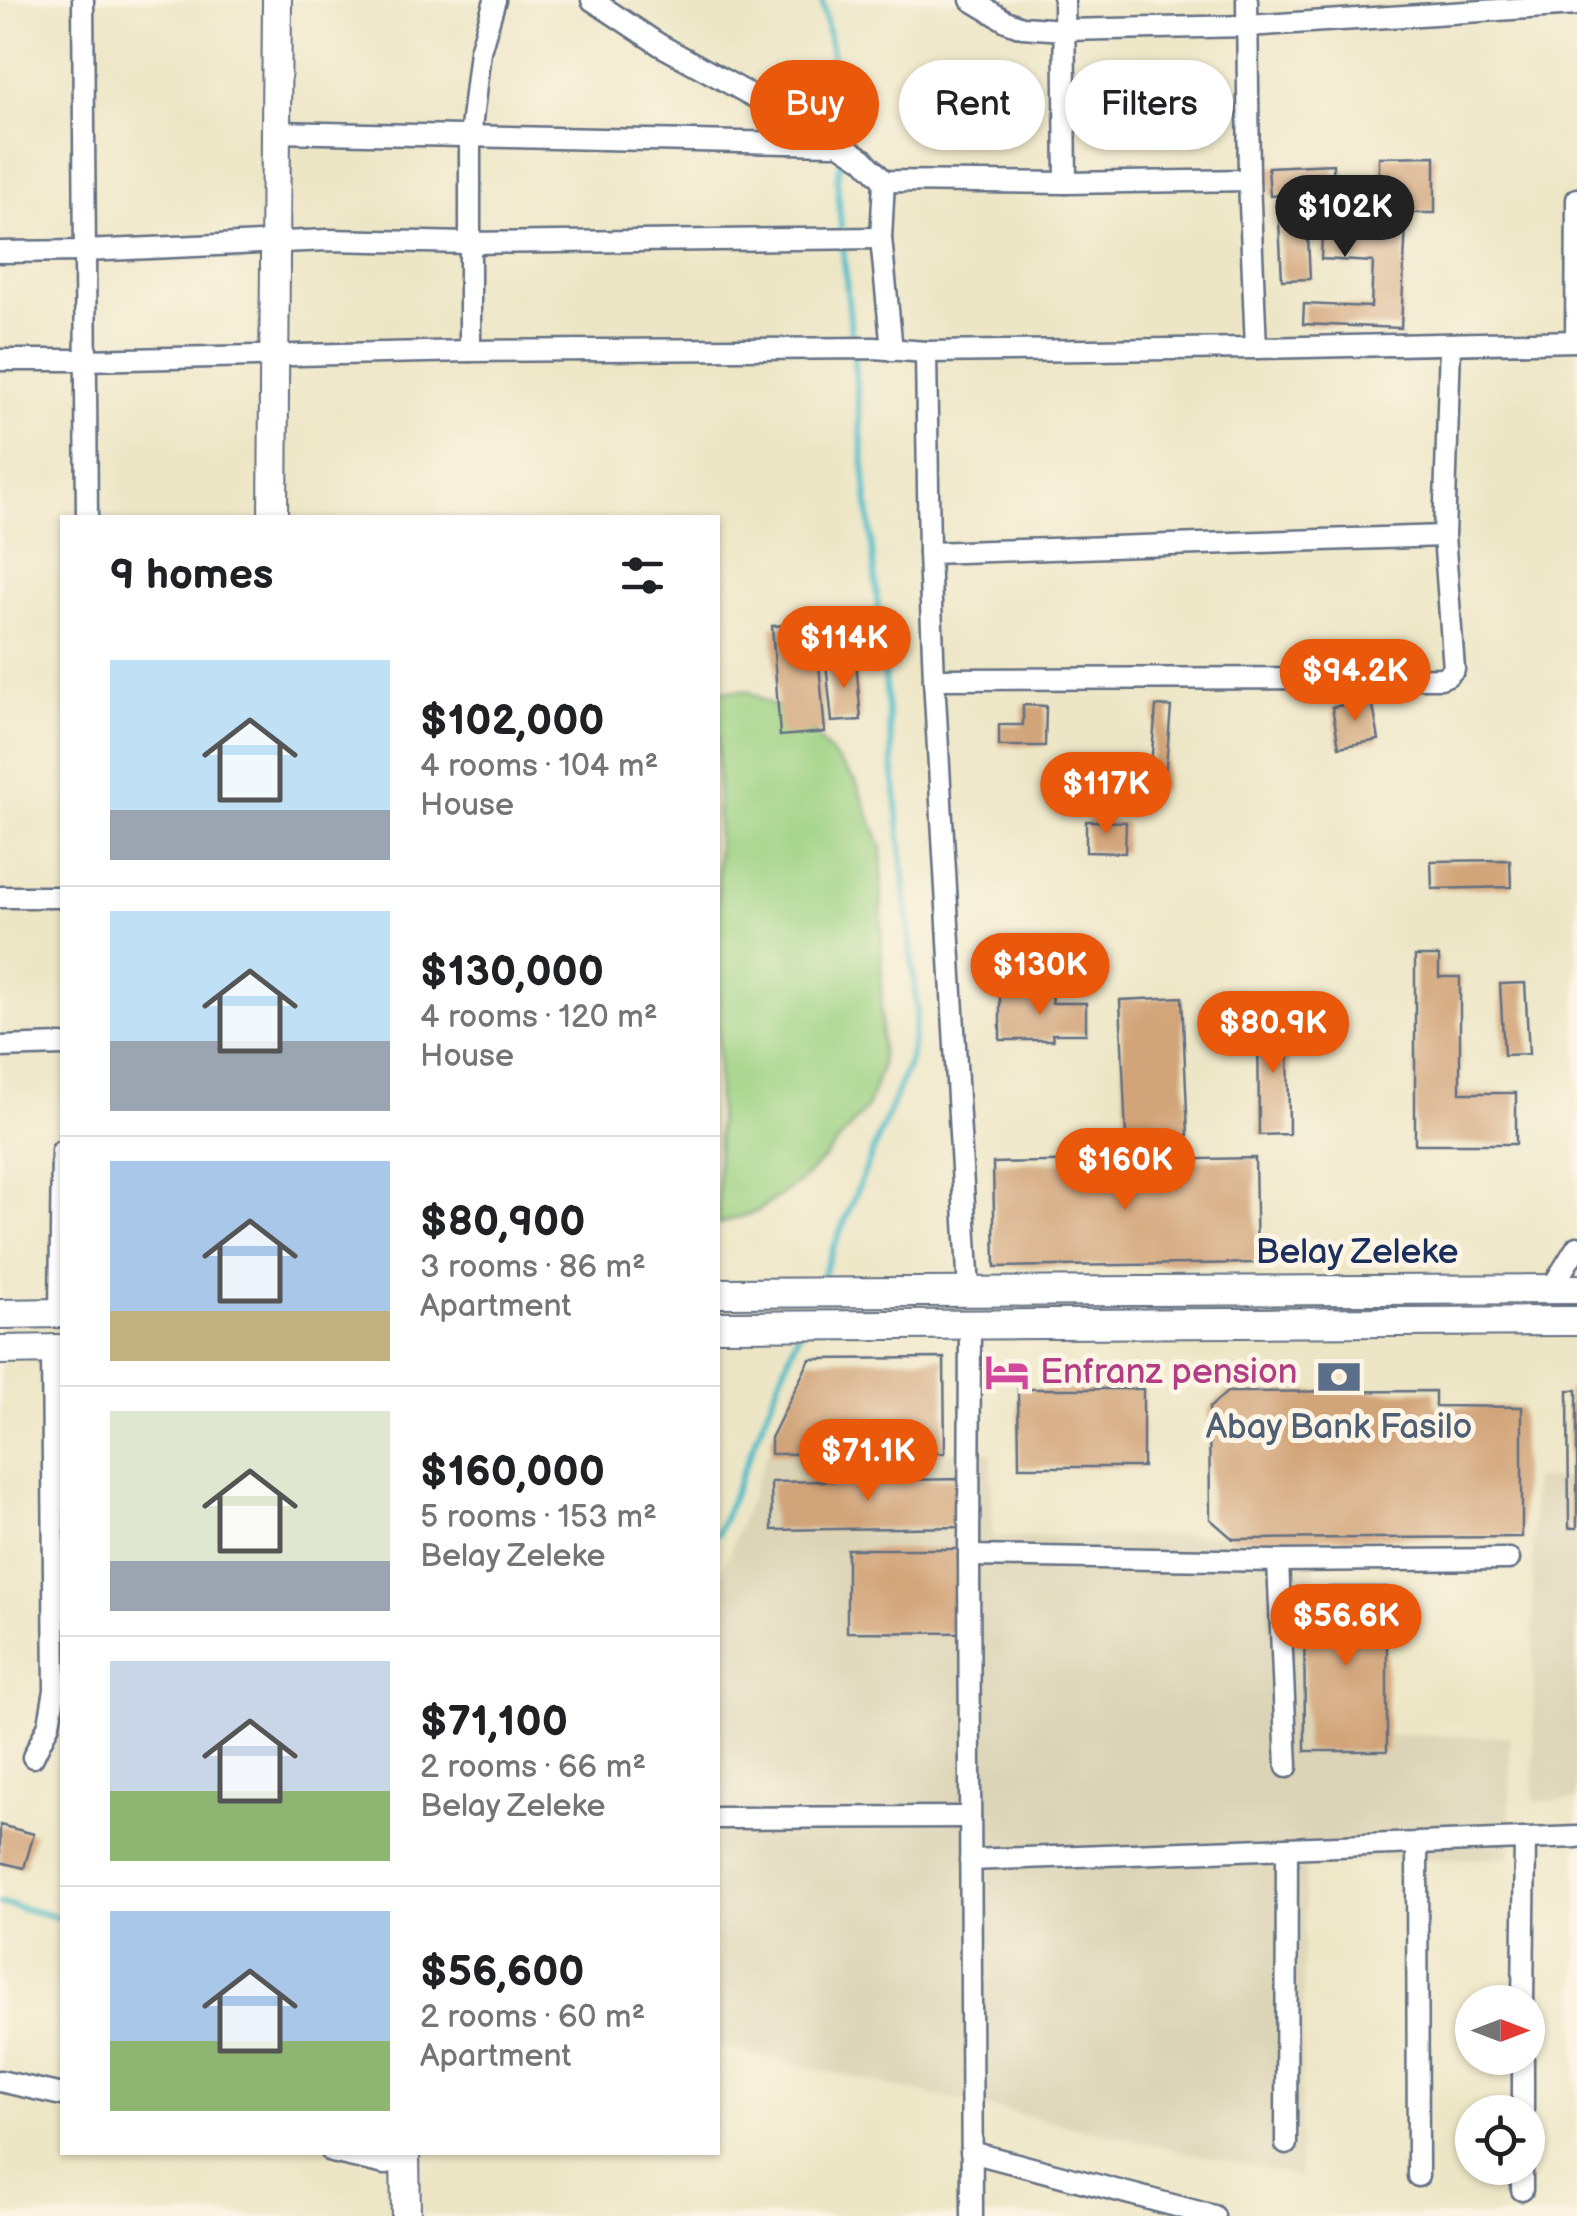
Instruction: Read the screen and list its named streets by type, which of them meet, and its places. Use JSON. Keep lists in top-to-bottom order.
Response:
{
  "streets": {
    "street": ["Belay Zeleke"]
  },
  "places": {
    "hotel": ["Enfranz pension"],
    "bank": ["Abay Bank Fasilo"]
  },
  "north": "right",
  "page": {
    "chip": ["Buy", "Rent", "Filters"],
    "price": [
      "$102K",
      "$114K",
      "$94.2K",
      "$117K",
      "$130K",
      "$80.9K",
      "$160K",
      "$71.1K",
      "$56.6K"
    ],
    "heading": "9 homes",
    "list": [
      {
        "name": "$102,000",
        "note": "4 rooms · 104 m² · House"
      },
      {
        "name": "$130,000",
        "note": "4 rooms · 120 m² · House"
      },
      {
        "name": "$80,900",
        "note": "3 rooms · 86 m² · Apartment"
      },
      {
        "name": "$160,000",
        "note": "5 rooms · 153 m² · Belay Zeleke"
      },
      {
        "name": "$71,100",
        "note": "2 rooms · 66 m² · Belay Zeleke"
      },
      {
        "name": "$56,600",
        "note": "2 rooms · 60 m² · Apartment"
      }
    ]
  }
}
